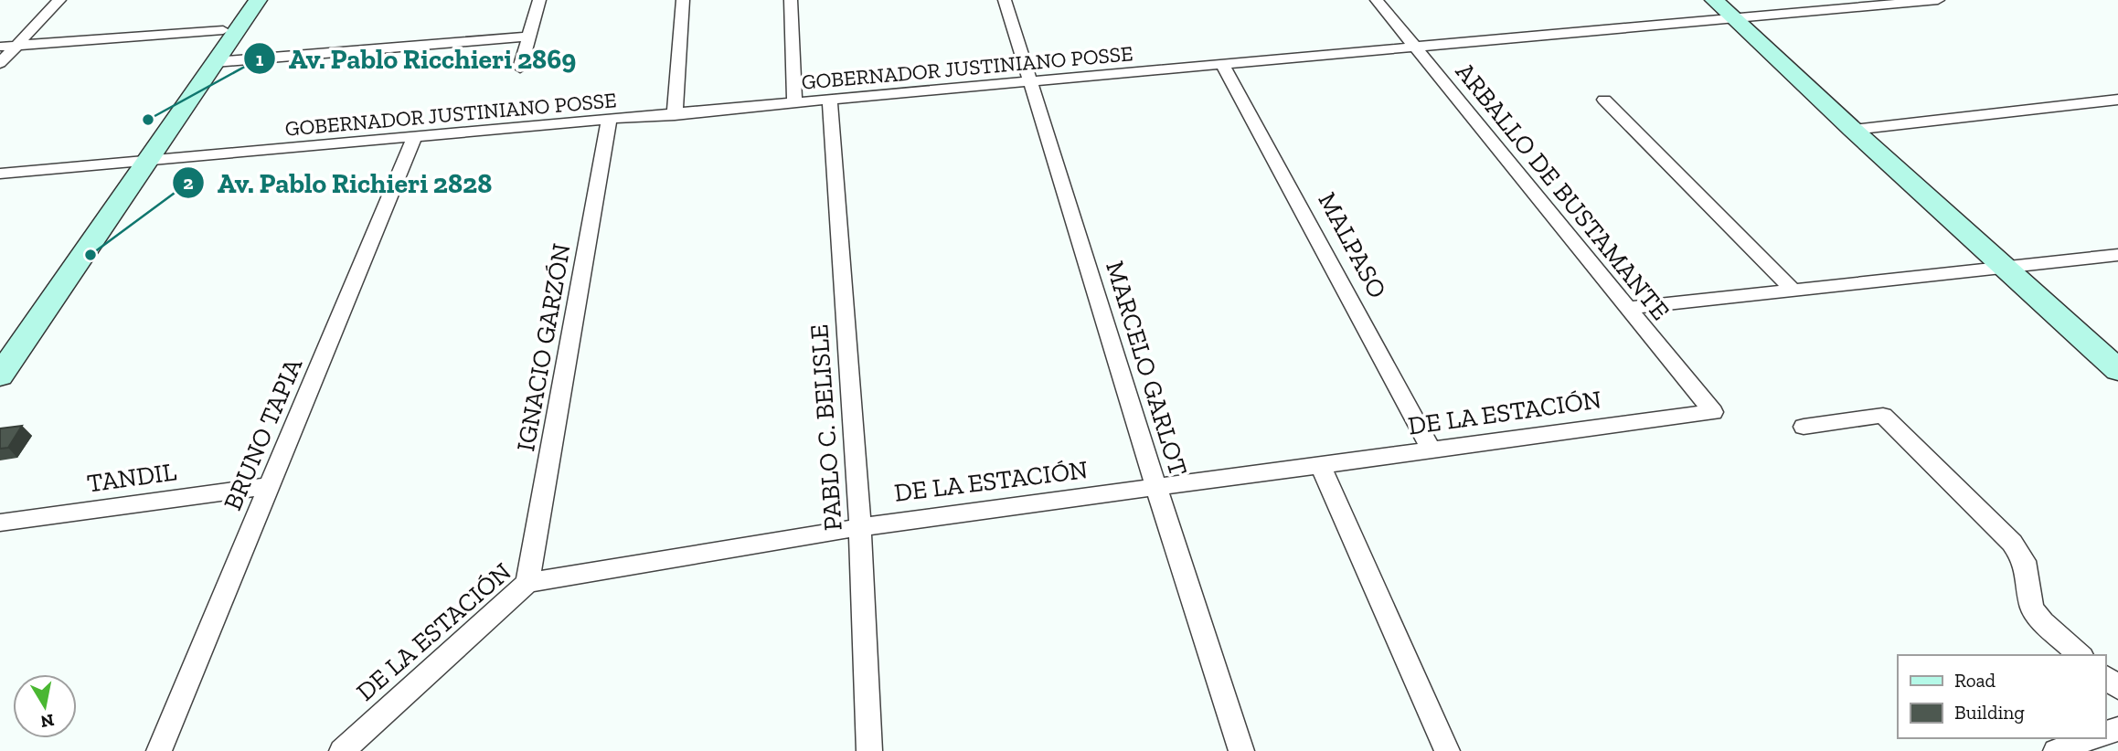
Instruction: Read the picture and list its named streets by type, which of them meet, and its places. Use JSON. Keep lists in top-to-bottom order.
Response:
{
  "streets": {
    "street": [
      "GOBERNADOR JUSTINIANO POSSE",
      "ARBALLO DE BUSTAMANTE",
      "MALPASO",
      "IGNACIO GARZÓN",
      "MARCELO GARLOT",
      "DE LA ESTACIÓN",
      "PABLO C. BELISLE",
      "BRUNO TAPIA",
      "TANDIL"
    ]
  },
  "crossings": [
    ["GOBERNADOR JUSTINIANO POSSE", "ARBALLO DE BUSTAMANTE"],
    ["GOBERNADOR JUSTINIANO POSSE", "MALPASO"],
    ["GOBERNADOR JUSTINIANO POSSE", "IGNACIO GARZÓN"],
    ["GOBERNADOR JUSTINIANO POSSE", "MARCELO GARLOT"],
    ["GOBERNADOR JUSTINIANO POSSE", "PABLO C. BELISLE"],
    ["GOBERNADOR JUSTINIANO POSSE", "BRUNO TAPIA"],
    ["ARBALLO DE BUSTAMANTE", "DE LA ESTACIÓN"],
    ["MALPASO", "DE LA ESTACIÓN"],
    ["IGNACIO GARZÓN", "DE LA ESTACIÓN"],
    ["MARCELO GARLOT", "DE LA ESTACIÓN"],
    ["DE LA ESTACIÓN", "PABLO C. BELISLE"],
    ["BRUNO TAPIA", "TANDIL"]
  ],
  "places": ["Av. Pablo Ricchieri 2869", "Av. Pablo Richieri 2828"],
  "legend": ["Road", "Building"],
  "north": "bottom"
}
